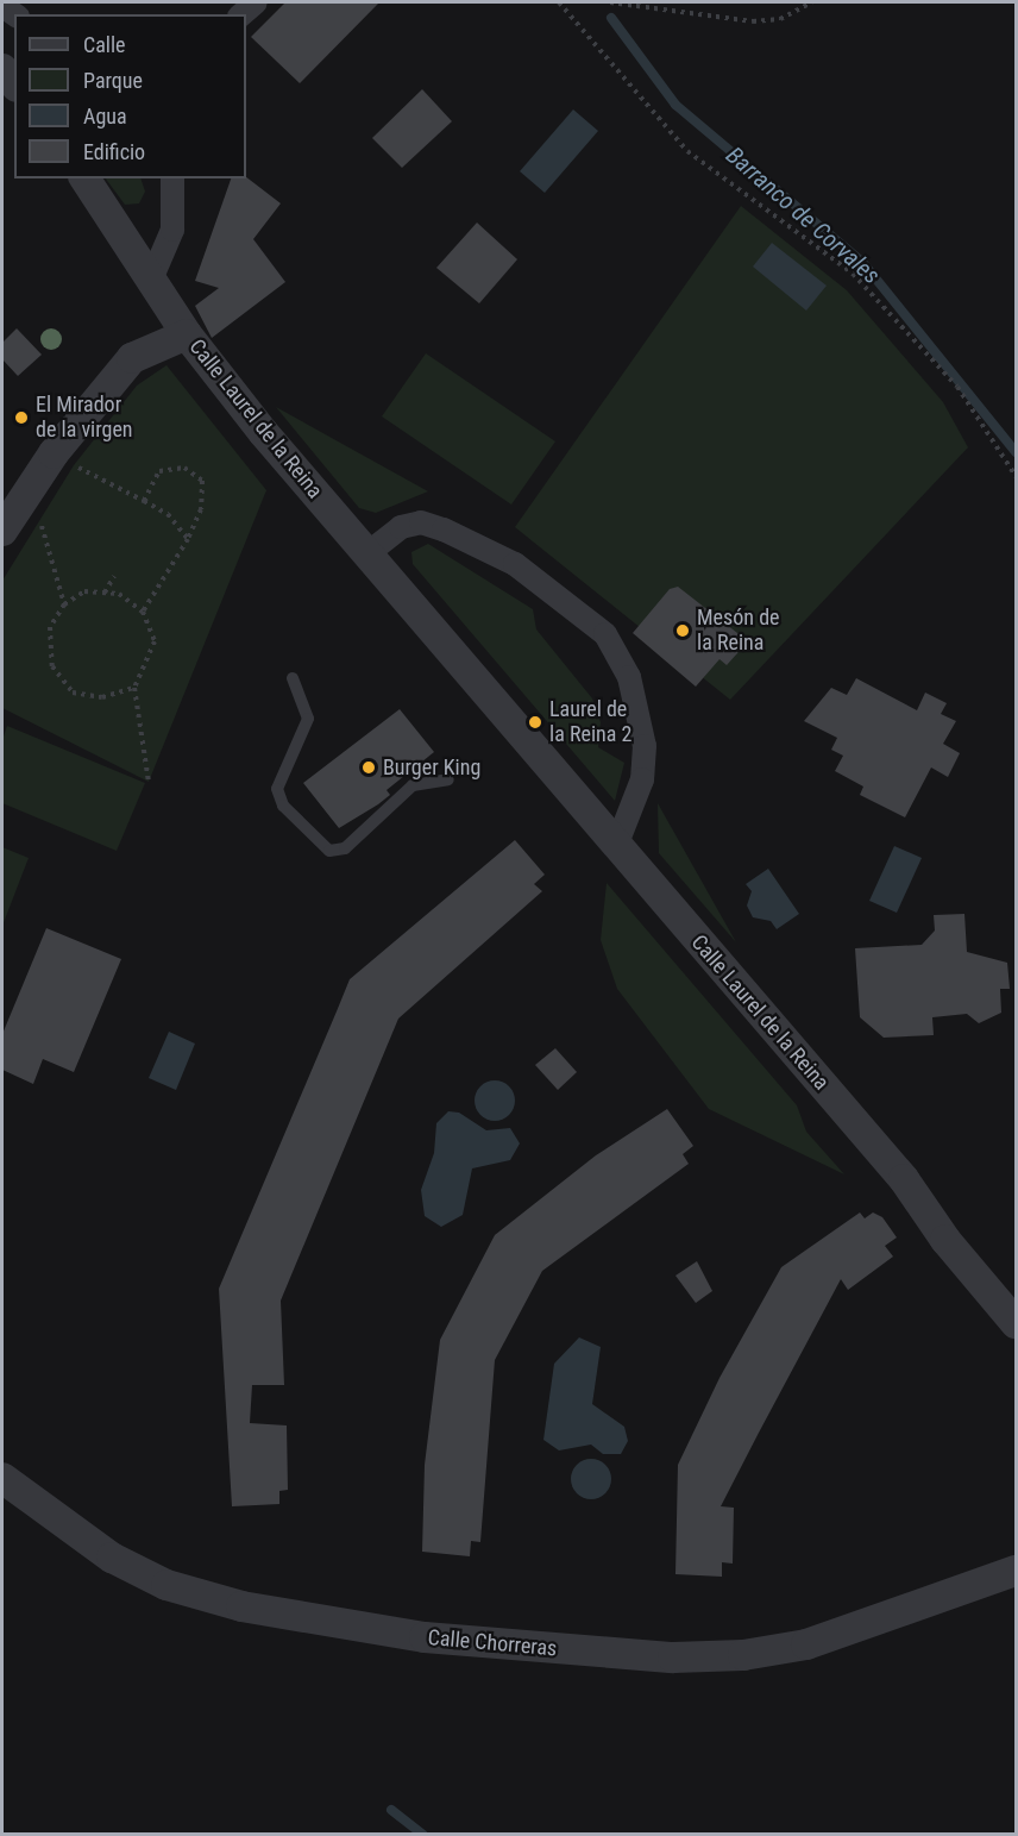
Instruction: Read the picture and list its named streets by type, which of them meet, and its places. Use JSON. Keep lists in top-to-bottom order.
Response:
{
  "streets": {
    "street": ["Calle Laurel de la Reina", "Calle Chorreras"]
  },
  "water": ["Barranco de Corvales"],
  "places": [
    "El Mirador de la virgen",
    "Mesón de la Reina",
    "Laurel de la Reina 2",
    "Burger King"
  ],
  "legend": [
    "Calle",
    "Parque",
    "Agua",
    "Edificio"
  ]
}
